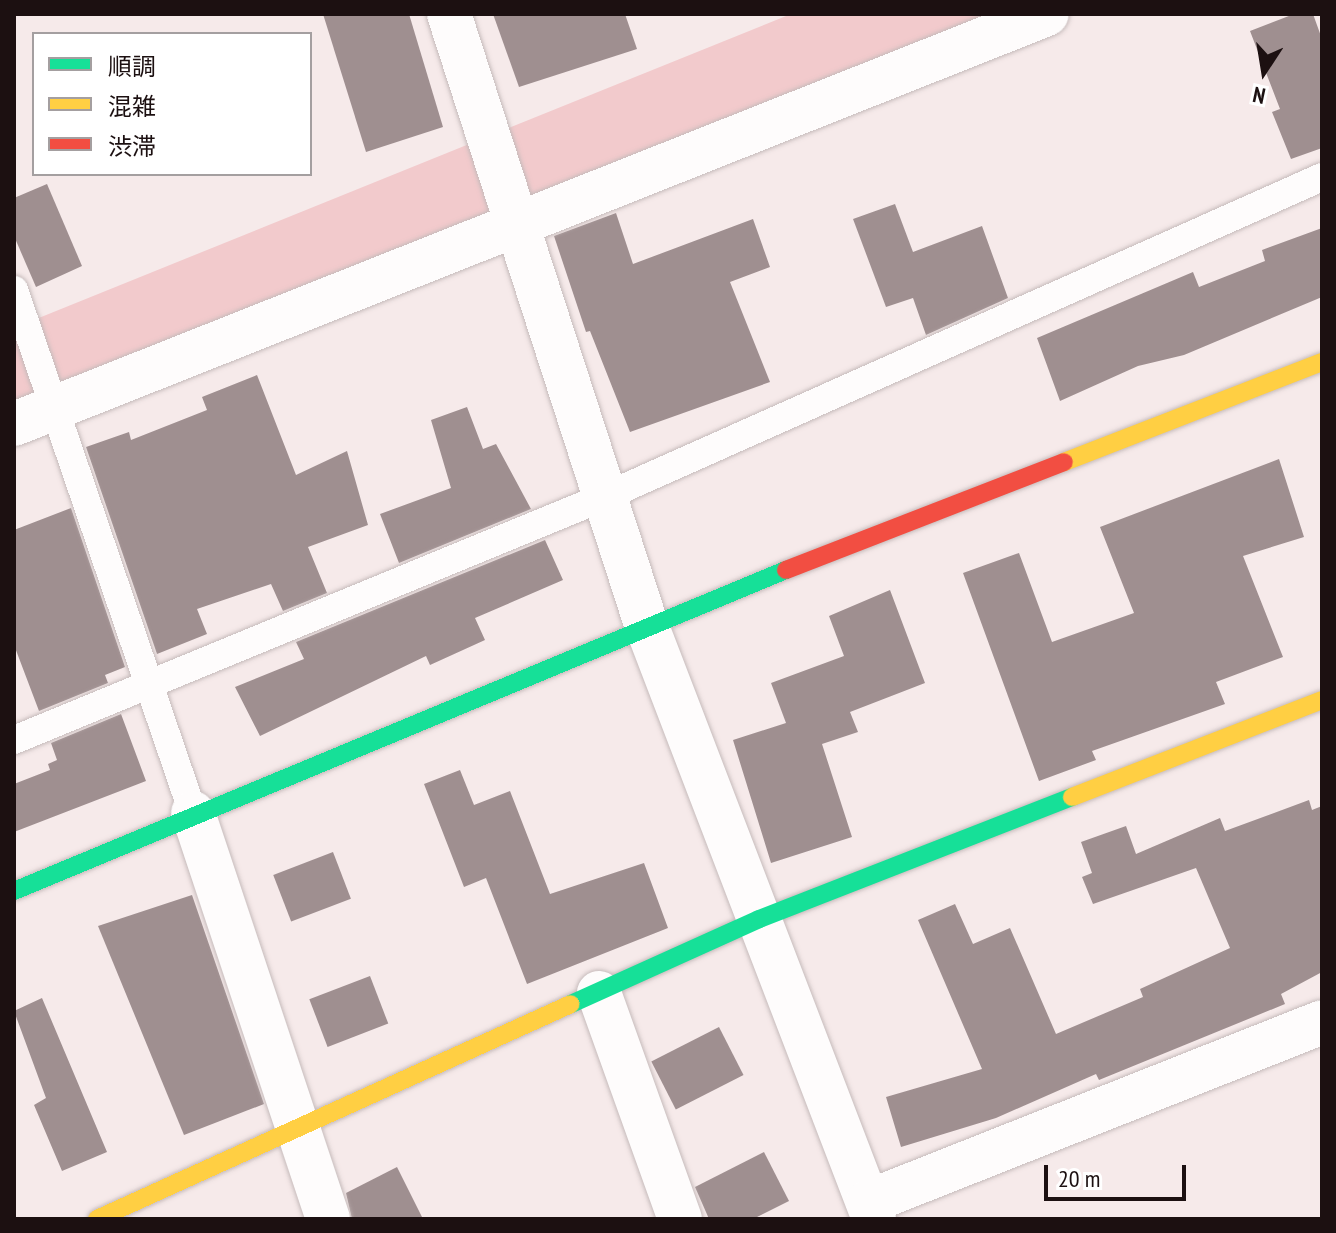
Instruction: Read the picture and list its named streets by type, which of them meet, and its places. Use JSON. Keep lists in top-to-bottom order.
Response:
{
  "legend": ["順調", "混雑", "渋滞"],
  "scale_bar": "20 m",
  "north": "bottom"
}
